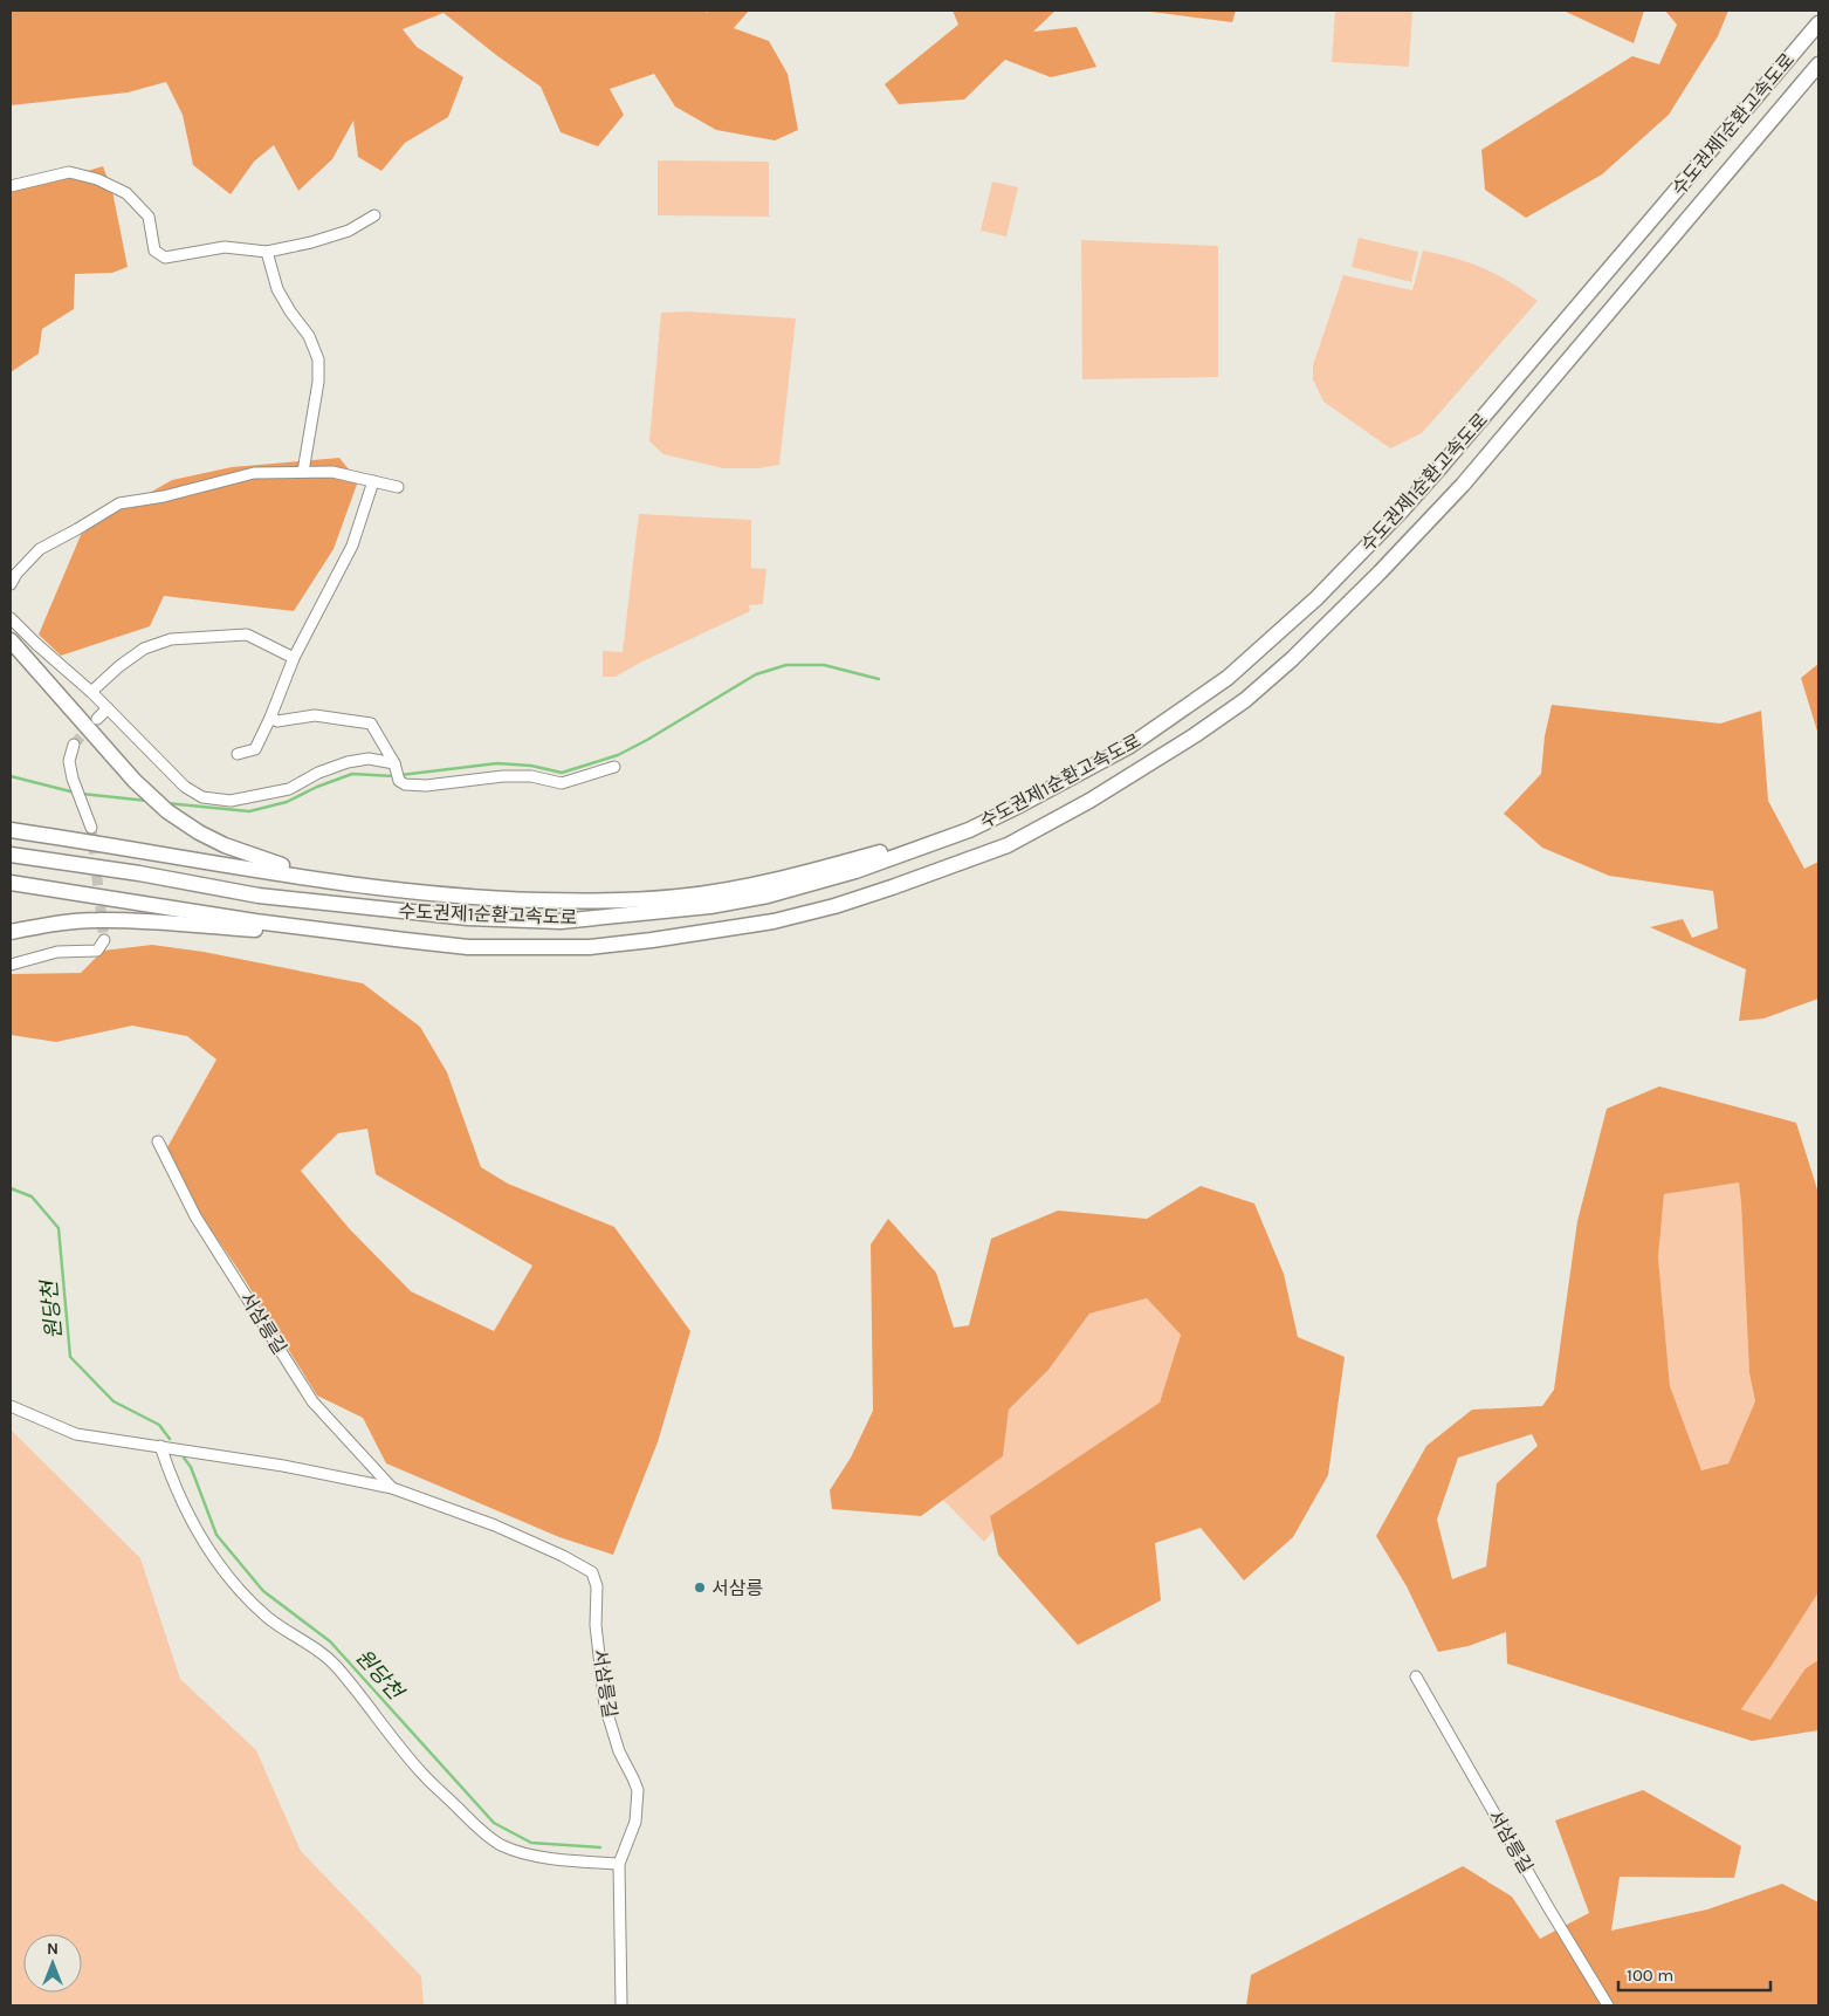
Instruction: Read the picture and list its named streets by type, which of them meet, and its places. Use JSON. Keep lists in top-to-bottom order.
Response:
{
  "streets": {
    "highway": ["수도권제1순환고속도로"],
    "street": ["서삼릉길"]
  },
  "water": ["원당천"],
  "places": ["서삼릉"],
  "scale_bar": "100 m",
  "north": "top"
}
